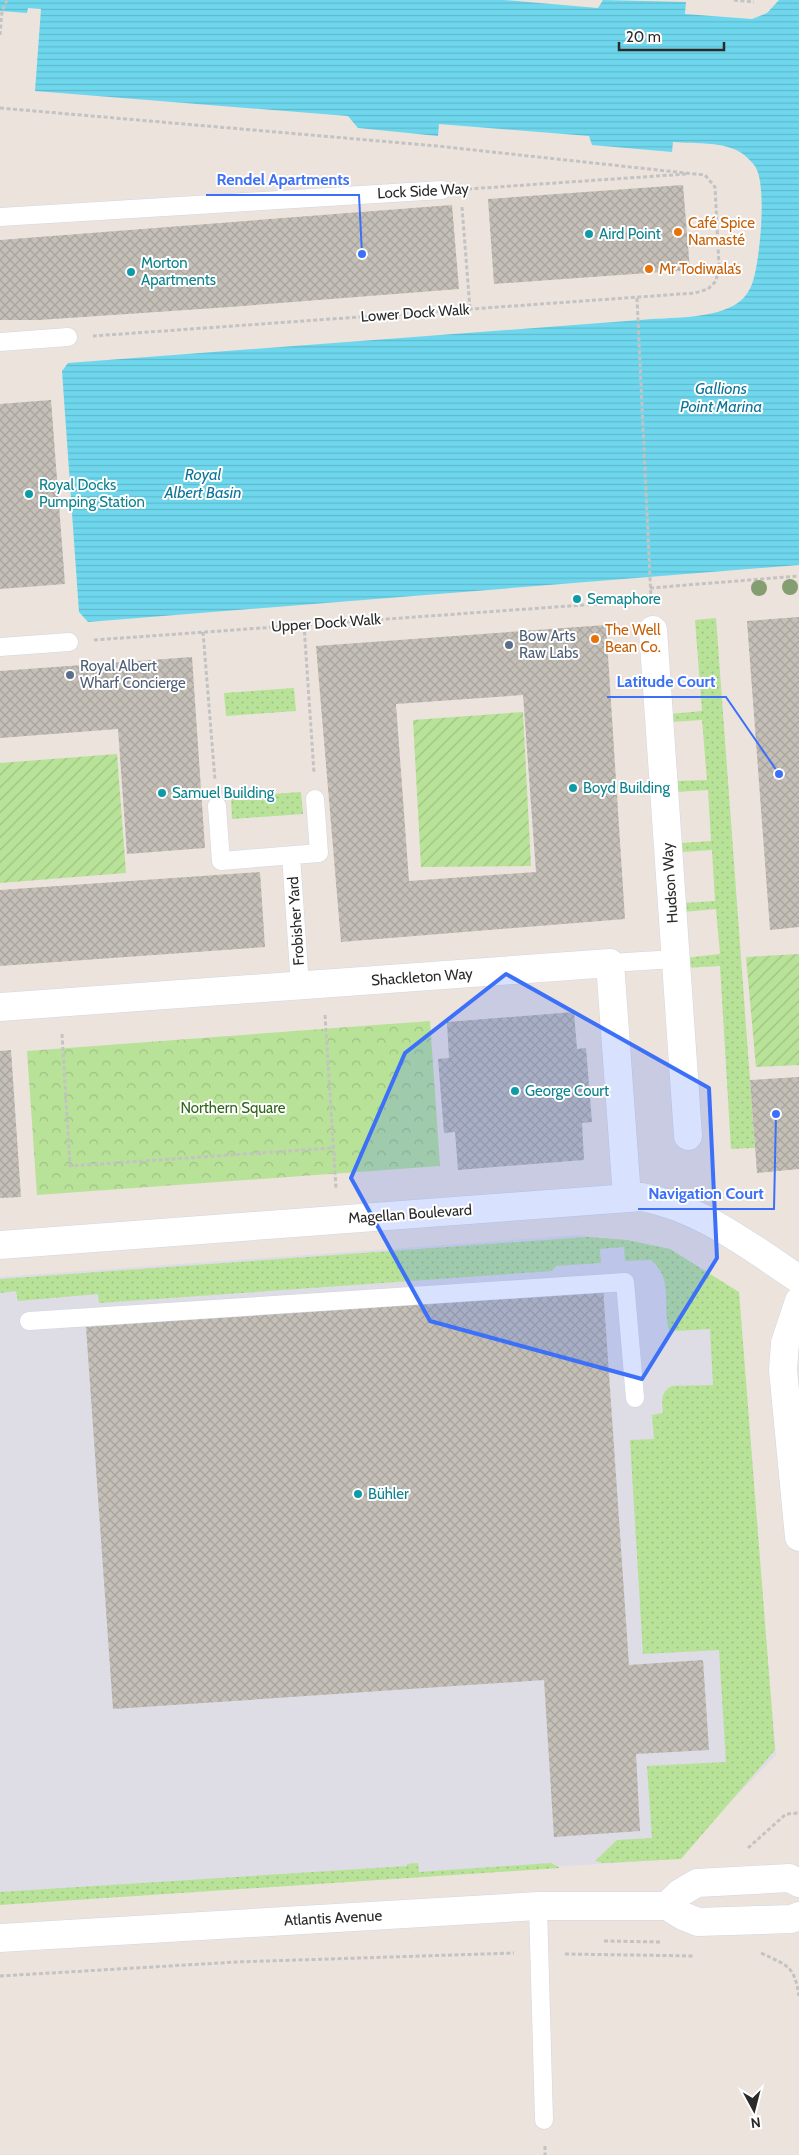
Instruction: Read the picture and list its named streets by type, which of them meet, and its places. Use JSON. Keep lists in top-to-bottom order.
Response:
{
  "streets": {
    "street": [
      "Hudson Way",
      "Shackleton Way",
      "Magellan Boulevard",
      "Atlantis Avenue"
    ],
    "lane": ["Lock Side Way", "Frobisher Yard"],
    "path": ["Lower Dock Walk", "Upper Dock Walk"]
  },
  "crossings": [
    ["Lock Side Way", "Lower Dock Walk"],
    ["Frobisher Yard", "Shackleton Way"]
  ],
  "water": ["Gallions Point Marina", "Royal Albert Basin"],
  "parks": ["Northern Square"],
  "places": [
    "Café Spice Namasté",
    "Aird Point",
    "Rendel Apartments",
    "Mr Todiwala’s",
    "Morton Apartments",
    "Royal Docks Pumping Station",
    "Semaphore",
    "The Well Bean Co.",
    "Bow Arts Raw Labs",
    "Royal Albert Wharf Concierge",
    "Latitude Court",
    "Boyd Building",
    "Samuel Building",
    "George Court",
    "Navigation Court",
    "Bühler"
  ],
  "scale_bar": "20 m",
  "north": "bottom"
}
